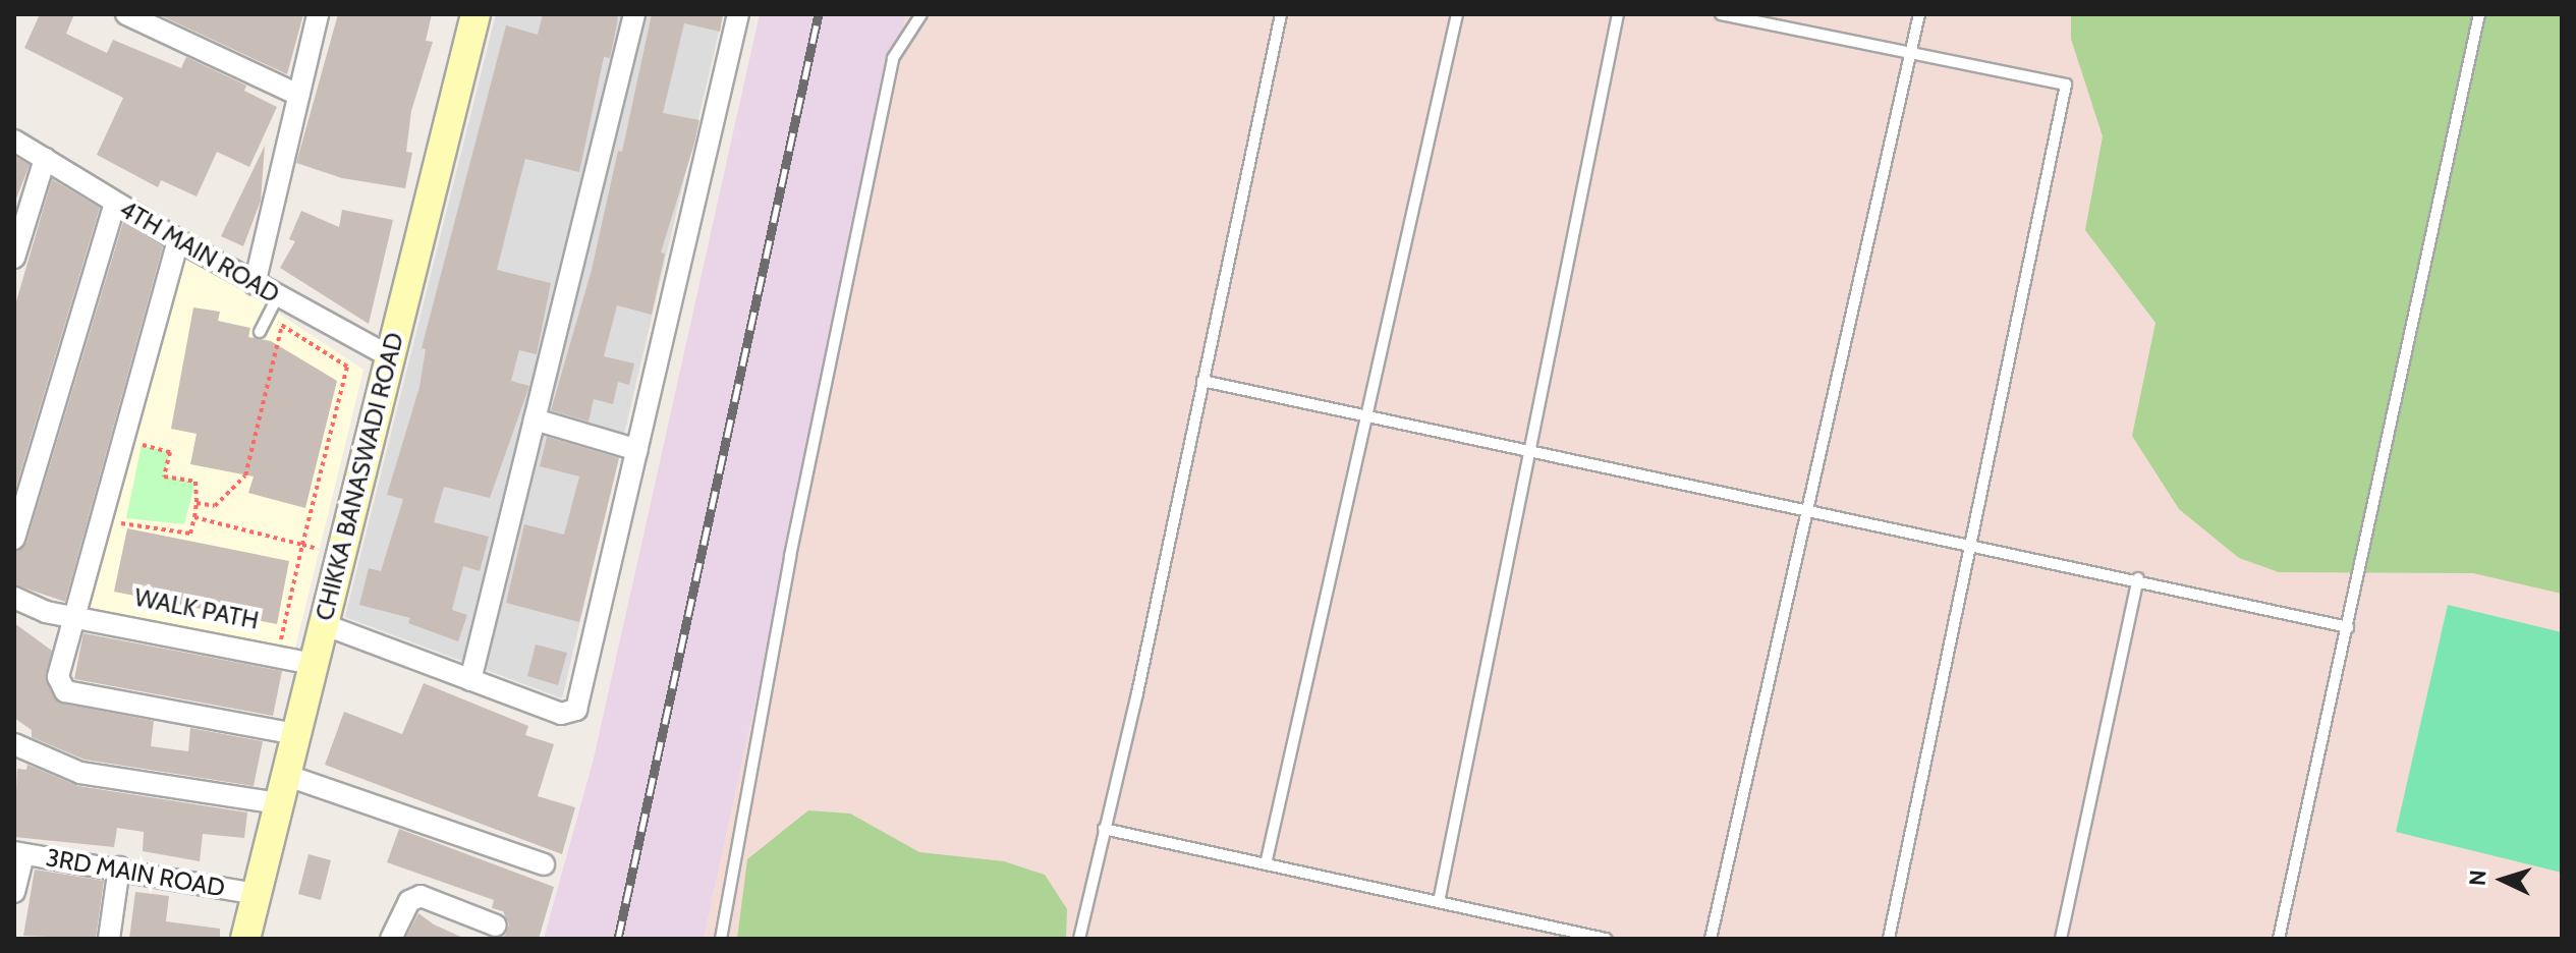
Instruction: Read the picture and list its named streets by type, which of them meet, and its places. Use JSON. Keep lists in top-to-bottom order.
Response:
{
  "streets": {
    "main road": ["CHIKKA BANASWADI ROAD"],
    "street": ["4TH MAIN ROAD", "3RD MAIN ROAD"],
    "path": ["WALK PATH"]
  },
  "crossings": [
    ["4TH MAIN ROAD", "CHIKKA BANASWADI ROAD"],
    ["CHIKKA BANASWADI ROAD", "3RD MAIN ROAD"]
  ],
  "north": "left"
}
